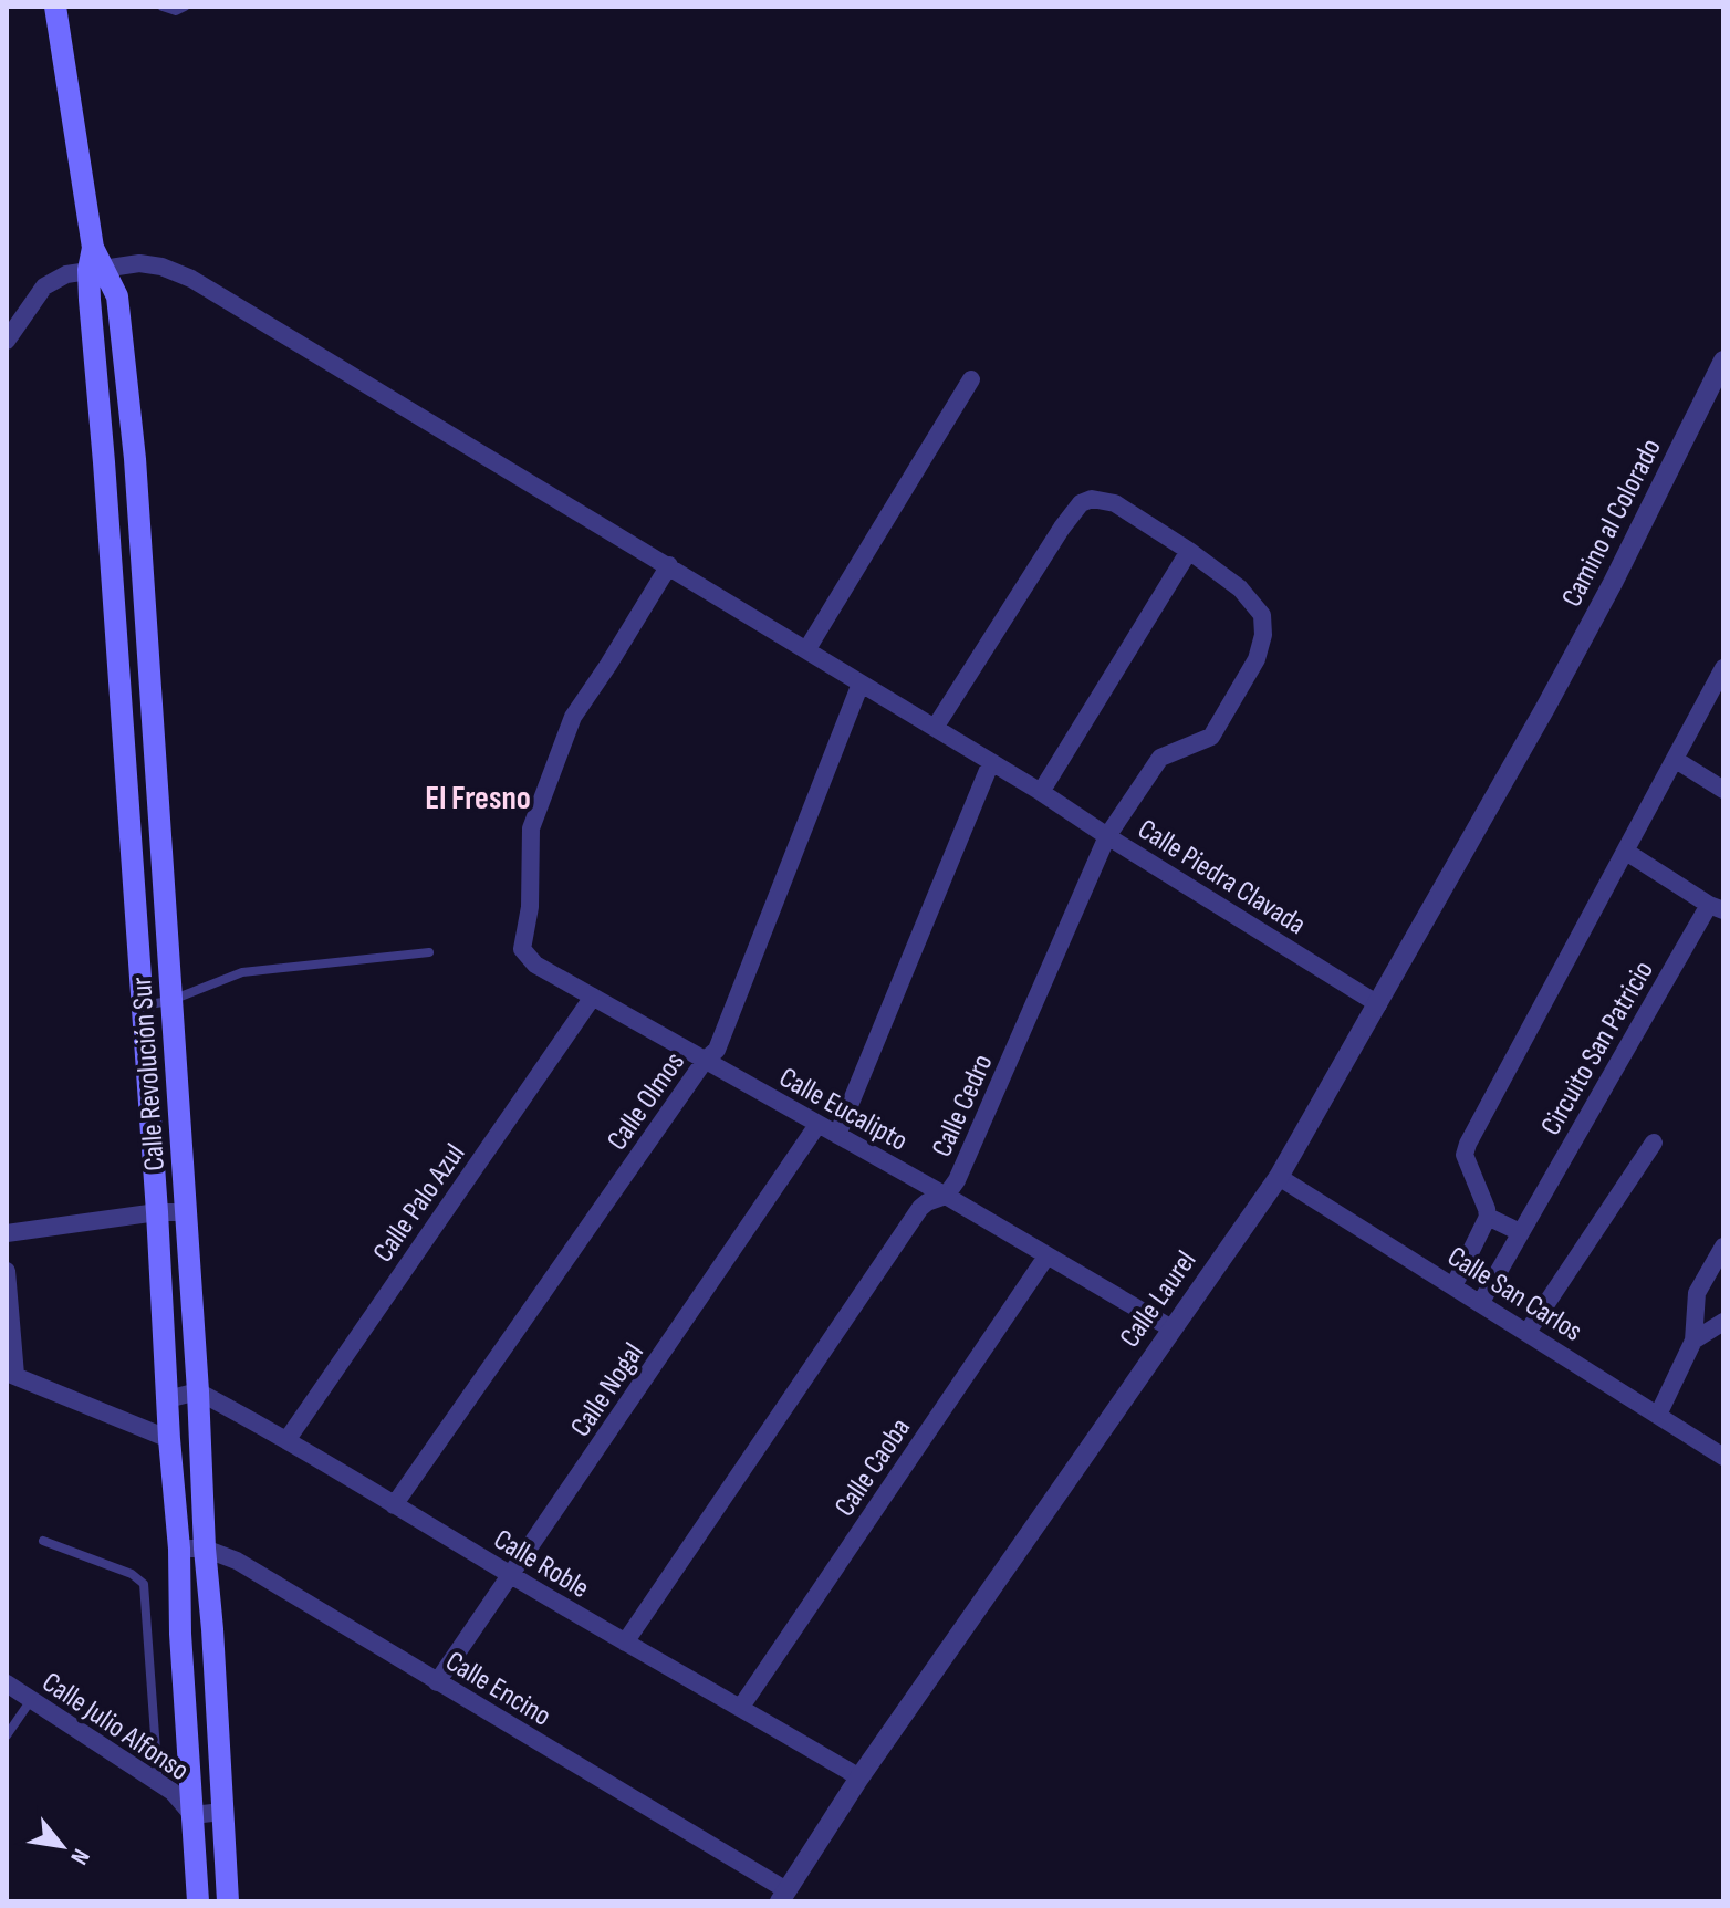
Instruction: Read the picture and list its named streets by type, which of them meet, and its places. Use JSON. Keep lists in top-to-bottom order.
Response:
{
  "streets": {
    "main road": ["Calle Revolución Sur"],
    "street": [
      "Camino al Colorado",
      "Calle Piedra Clavada",
      "Circuito San Patricio",
      "Calle Olmos",
      "Calle Cedro",
      "Calle Eucalipto",
      "Calle Palo Azul",
      "Calle San Carlos",
      "Calle Laurel",
      "Calle Nogal",
      "Calle Caoba",
      "Calle Roble",
      "Calle Encino",
      "Calle Julio Alfonso"
    ]
  },
  "crossings": [
    ["Camino al Colorado", "Calle Laurel"],
    ["Calle Piedra Clavada", "Calle Revolución Sur"],
    ["Calle Piedra Clavada", "Calle Olmos"],
    ["Calle Piedra Clavada", "Calle Cedro"],
    ["Calle Piedra Clavada", "Calle Eucalipto"],
    ["Calle Piedra Clavada", "Calle Laurel"],
    ["Circuito San Patricio", "Calle San Carlos"],
    ["Calle Revolución Sur", "Calle Roble"],
    ["Calle Revolución Sur", "Calle Encino"],
    ["Calle Revolución Sur", "Calle Julio Alfonso"],
    ["Calle Olmos", "Calle Eucalipto"],
    ["Calle Olmos", "Calle Roble"],
    ["Calle Cedro", "Calle Eucalipto"],
    ["Calle Cedro", "Calle Roble"],
    ["Calle Eucalipto", "Calle Palo Azul"],
    ["Calle Eucalipto", "Calle Laurel"],
    ["Calle Eucalipto", "Calle Nogal"],
    ["Calle Eucalipto", "Calle Caoba"],
    ["Calle Palo Azul", "Calle Roble"],
    ["Calle San Carlos", "Calle Laurel"],
    ["Calle Laurel", "Calle Roble"],
    ["Calle Laurel", "Calle Encino"],
    ["Calle Nogal", "Calle Roble"],
    ["Calle Nogal", "Calle Encino"],
    ["Calle Caoba", "Calle Roble"]
  ],
  "districts": ["El Fresno"],
  "north": "bottom right"
}
